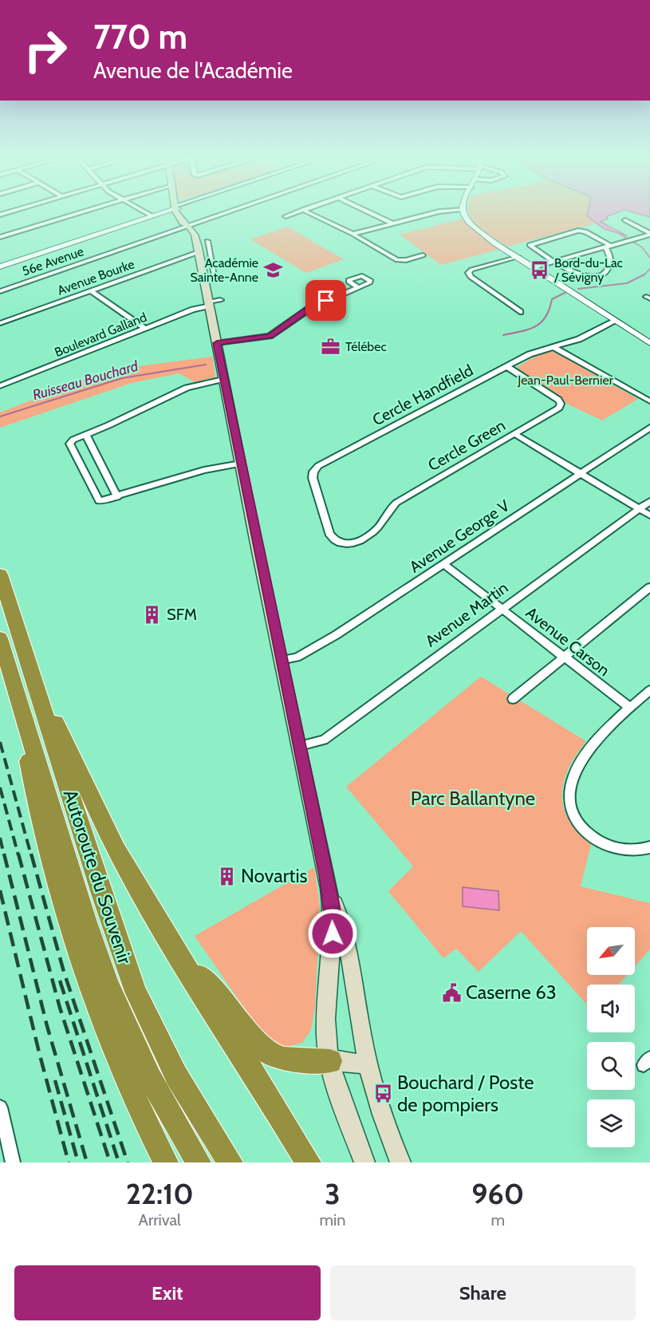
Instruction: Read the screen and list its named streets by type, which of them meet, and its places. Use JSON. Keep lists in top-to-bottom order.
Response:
{
  "streets": {
    "highway": ["Autoroute du Souvenir"],
    "street": [
      "56e Avenue",
      "Avenue Bourke",
      "Boulevard Galland",
      "Cercle Handfield",
      "Cercle Green",
      "Avenue George V",
      "Avenue Martin",
      "Avenue Carson"
    ]
  },
  "crossings": [
    ["Cercle Handfield", "Cercle Green"],
    ["Avenue George V", "Avenue Carson"],
    ["Avenue Martin", "Avenue Carson"]
  ],
  "water": ["Ruisseau Bouchard"],
  "parks": ["Jean-Paul-Bernier", "Parc Ballantyne"],
  "places": {
    "school or university": ["Académie Sainte-Anne"],
    "bus stop": ["Bord-du-Lac / Sévigny", "Bouchard / Poste de pompiers"],
    "office": ["Télébec"],
    "building": ["SFM", "Novartis"],
    "public building": ["Caserne 63"]
  },
  "north": "bottom left",
  "page": {
    "turn": ["770 m", "Avenue de l'Académie"],
    "eta": [
      "22:10",
      "Arrival",
      "3",
      "min",
      "960",
      "m"
    ],
    "buttons": ["Exit", "Share"]
  }
}
